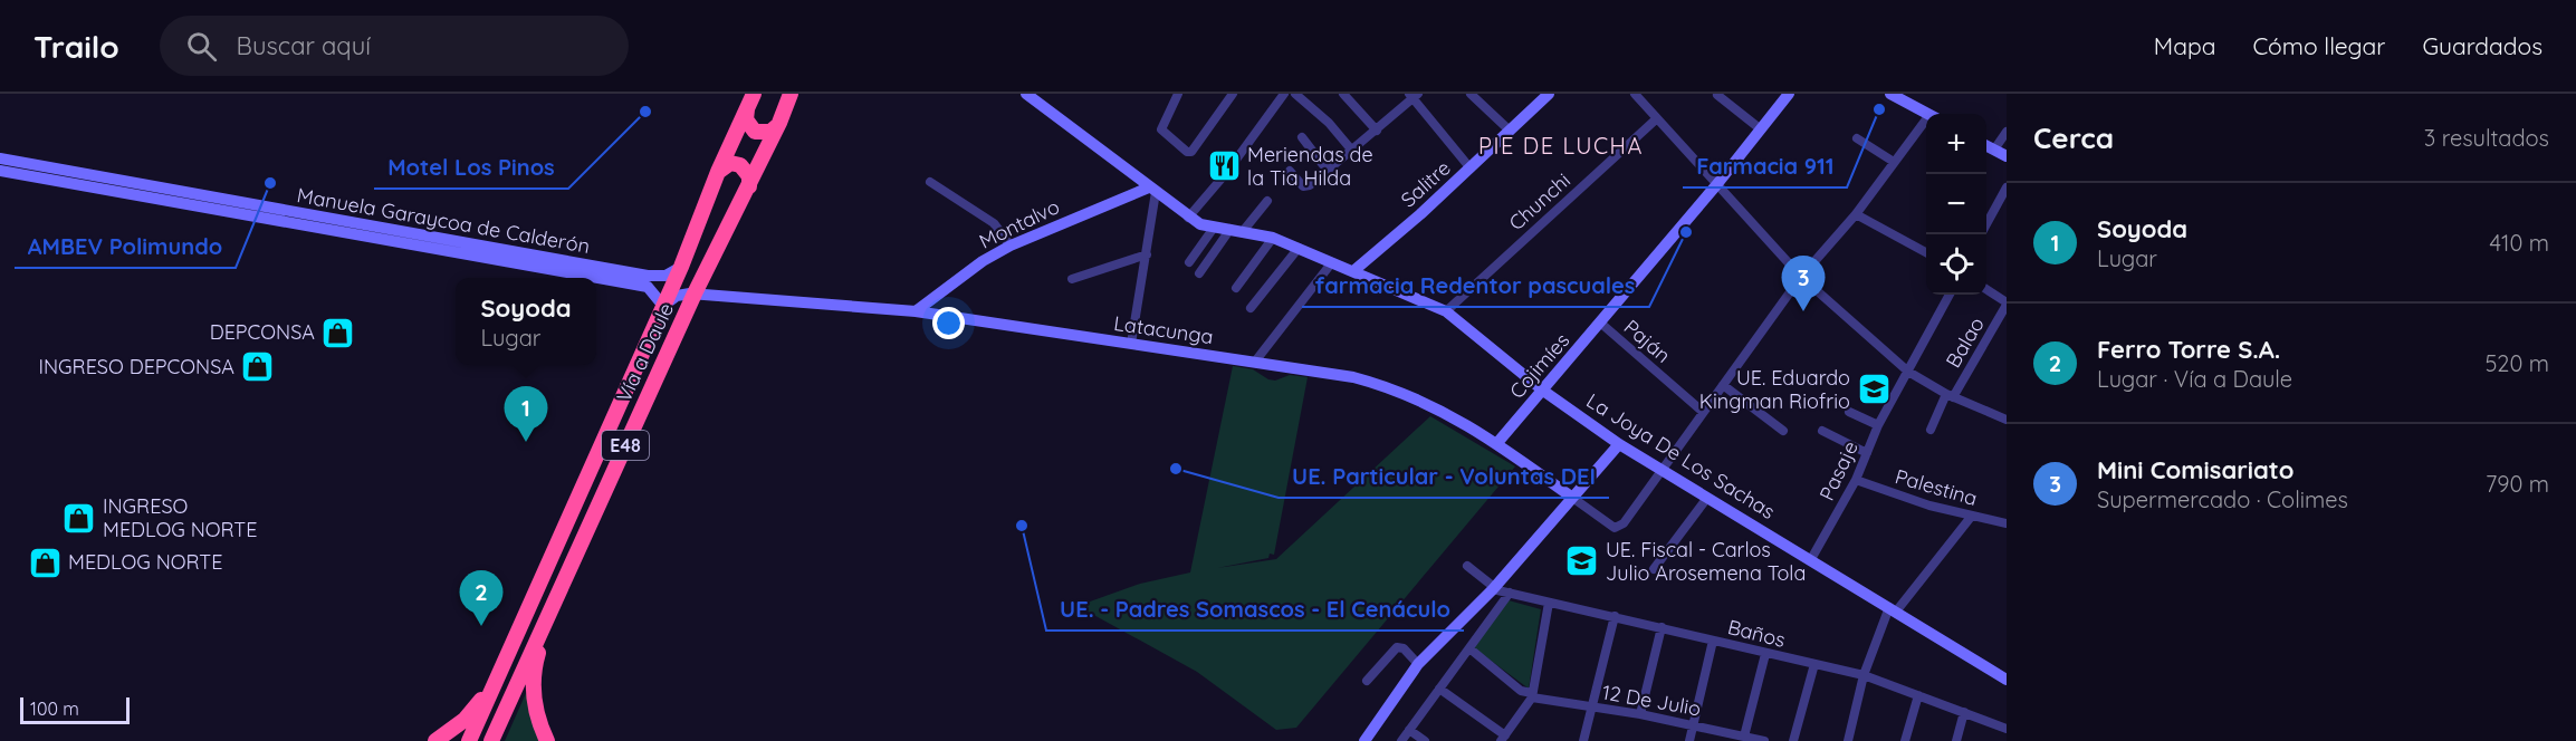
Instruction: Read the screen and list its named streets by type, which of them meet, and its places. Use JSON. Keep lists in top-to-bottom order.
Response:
{
  "streets": {
    "highway": ["Vía a Daule", "E48"],
    "street": [
      "Salitre",
      "Chunchi",
      "Manuela Garaycoa de Calderón",
      "Montalvo",
      "Latacunga",
      "Paján",
      "Balao",
      "Cojimíes",
      "La Joya De Los Sachas",
      "Pasaje",
      "Palestina",
      "Baños",
      "12 De Julio"
    ]
  },
  "crossings": [
    ["Salitre", "La Joya De Los Sachas"],
    ["Chunchi", "La Joya De Los Sachas"],
    ["Manuela Garaycoa de Calderón", "Latacunga"],
    ["Manuela Garaycoa de Calderón", "Vía a Daule"],
    ["Montalvo", "Latacunga"],
    ["Montalvo", "La Joya De Los Sachas"],
    ["Latacunga", "Vía a Daule"],
    ["Latacunga", "Cojimíes"],
    ["Latacunga", "La Joya De Los Sachas"],
    ["Paján", "Cojimíes"],
    ["Cojimíes", "La Joya De Los Sachas"],
    ["La Joya De Los Sachas", "Pasaje"],
    ["Pasaje", "Palestina"]
  ],
  "districts": ["PIE DE LUCHA"],
  "places": {
    "other": [
      "Farmacia 911",
      "Motel Los Pinos",
      "AMBEV Polimundo",
      "farmacia Redentor pascuales",
      "UE. Particular - Voluntas DEI",
      "UE. - Padres Somascos - El Cenáculo"
    ],
    "restaurant": ["Meriendas de la Tia Hilda"],
    "shop": [
      "DEPCONSA",
      "INGRESO DEPCONSA",
      "INGRESO MEDLOG NORTE",
      "MEDLOG NORTE"
    ],
    "school or university": ["UE. Eduardo Kingman Riofrio", "UE. Fiscal - Carlos Julio Arosemena Tola"]
  },
  "scale_bar": "100 m",
  "page": {
    "header": "Trailo",
    "search": "Buscar aquí",
    "nav": ["Mapa", "Cómo llegar", "Guardados"],
    "heading": ["Cerca", "3 resultados"],
    "map_buttons": ["+", "−"],
    "list": [
      {
        "mark": "1",
        "name": "Soyoda",
        "note": "Lugar",
        "value": "410 m"
      },
      {
        "mark": "2",
        "name": "Ferro Torre S.A.",
        "note": "Lugar · Vía a Daule",
        "value": "520 m"
      },
      {
        "mark": "3",
        "name": "Mini Comisariato",
        "note": "Supermercado · Colimes",
        "value": "790 m"
      }
    ],
    "pins": ["3", "1", "2"],
    "popup": ["Soyoda", "Lugar"],
    "scale": "100 m"
  }
}
